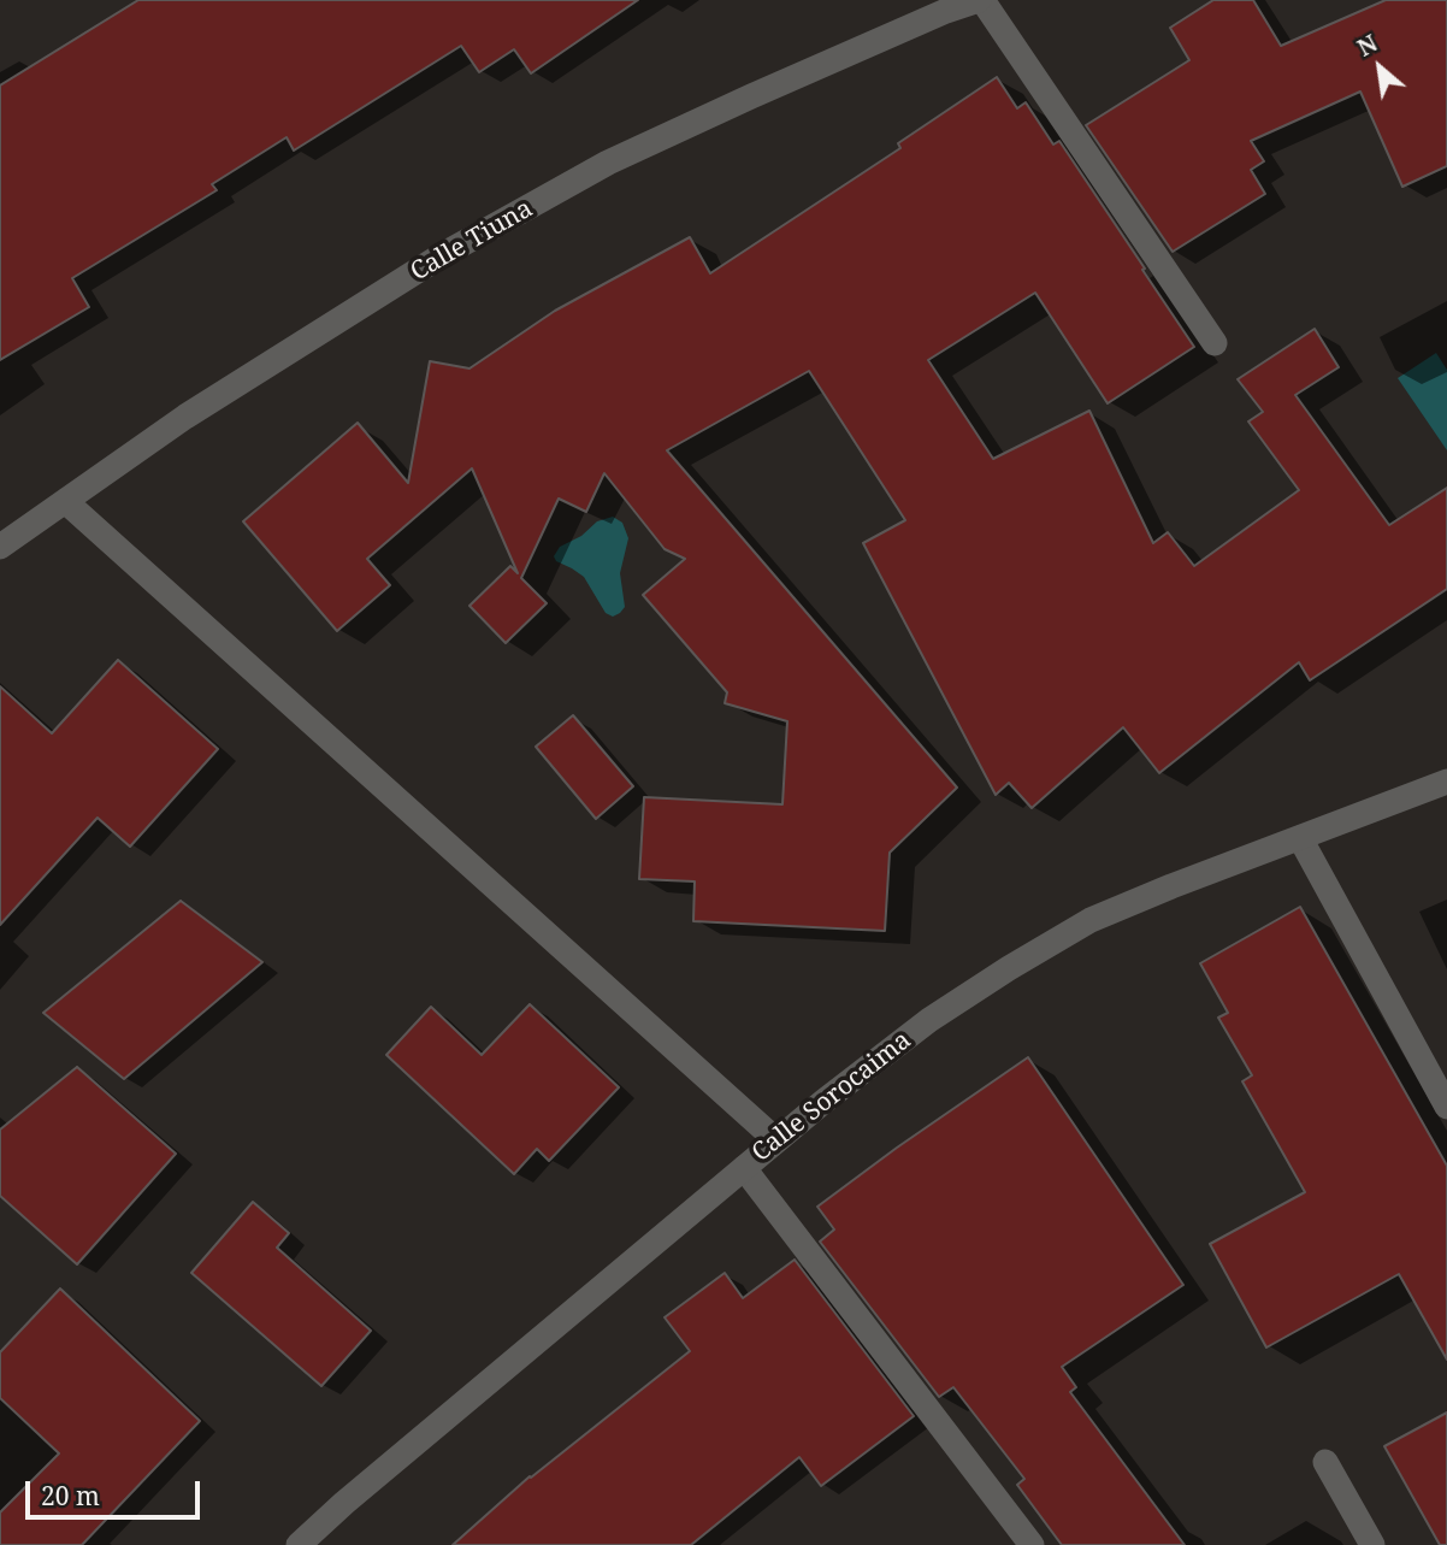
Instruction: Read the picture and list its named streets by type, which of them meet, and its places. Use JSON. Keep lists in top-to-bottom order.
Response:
{
  "streets": {
    "street": ["Calle Tiuna", "Calle Sorocaima"]
  },
  "scale_bar": "20 m",
  "north": "top left"
}
